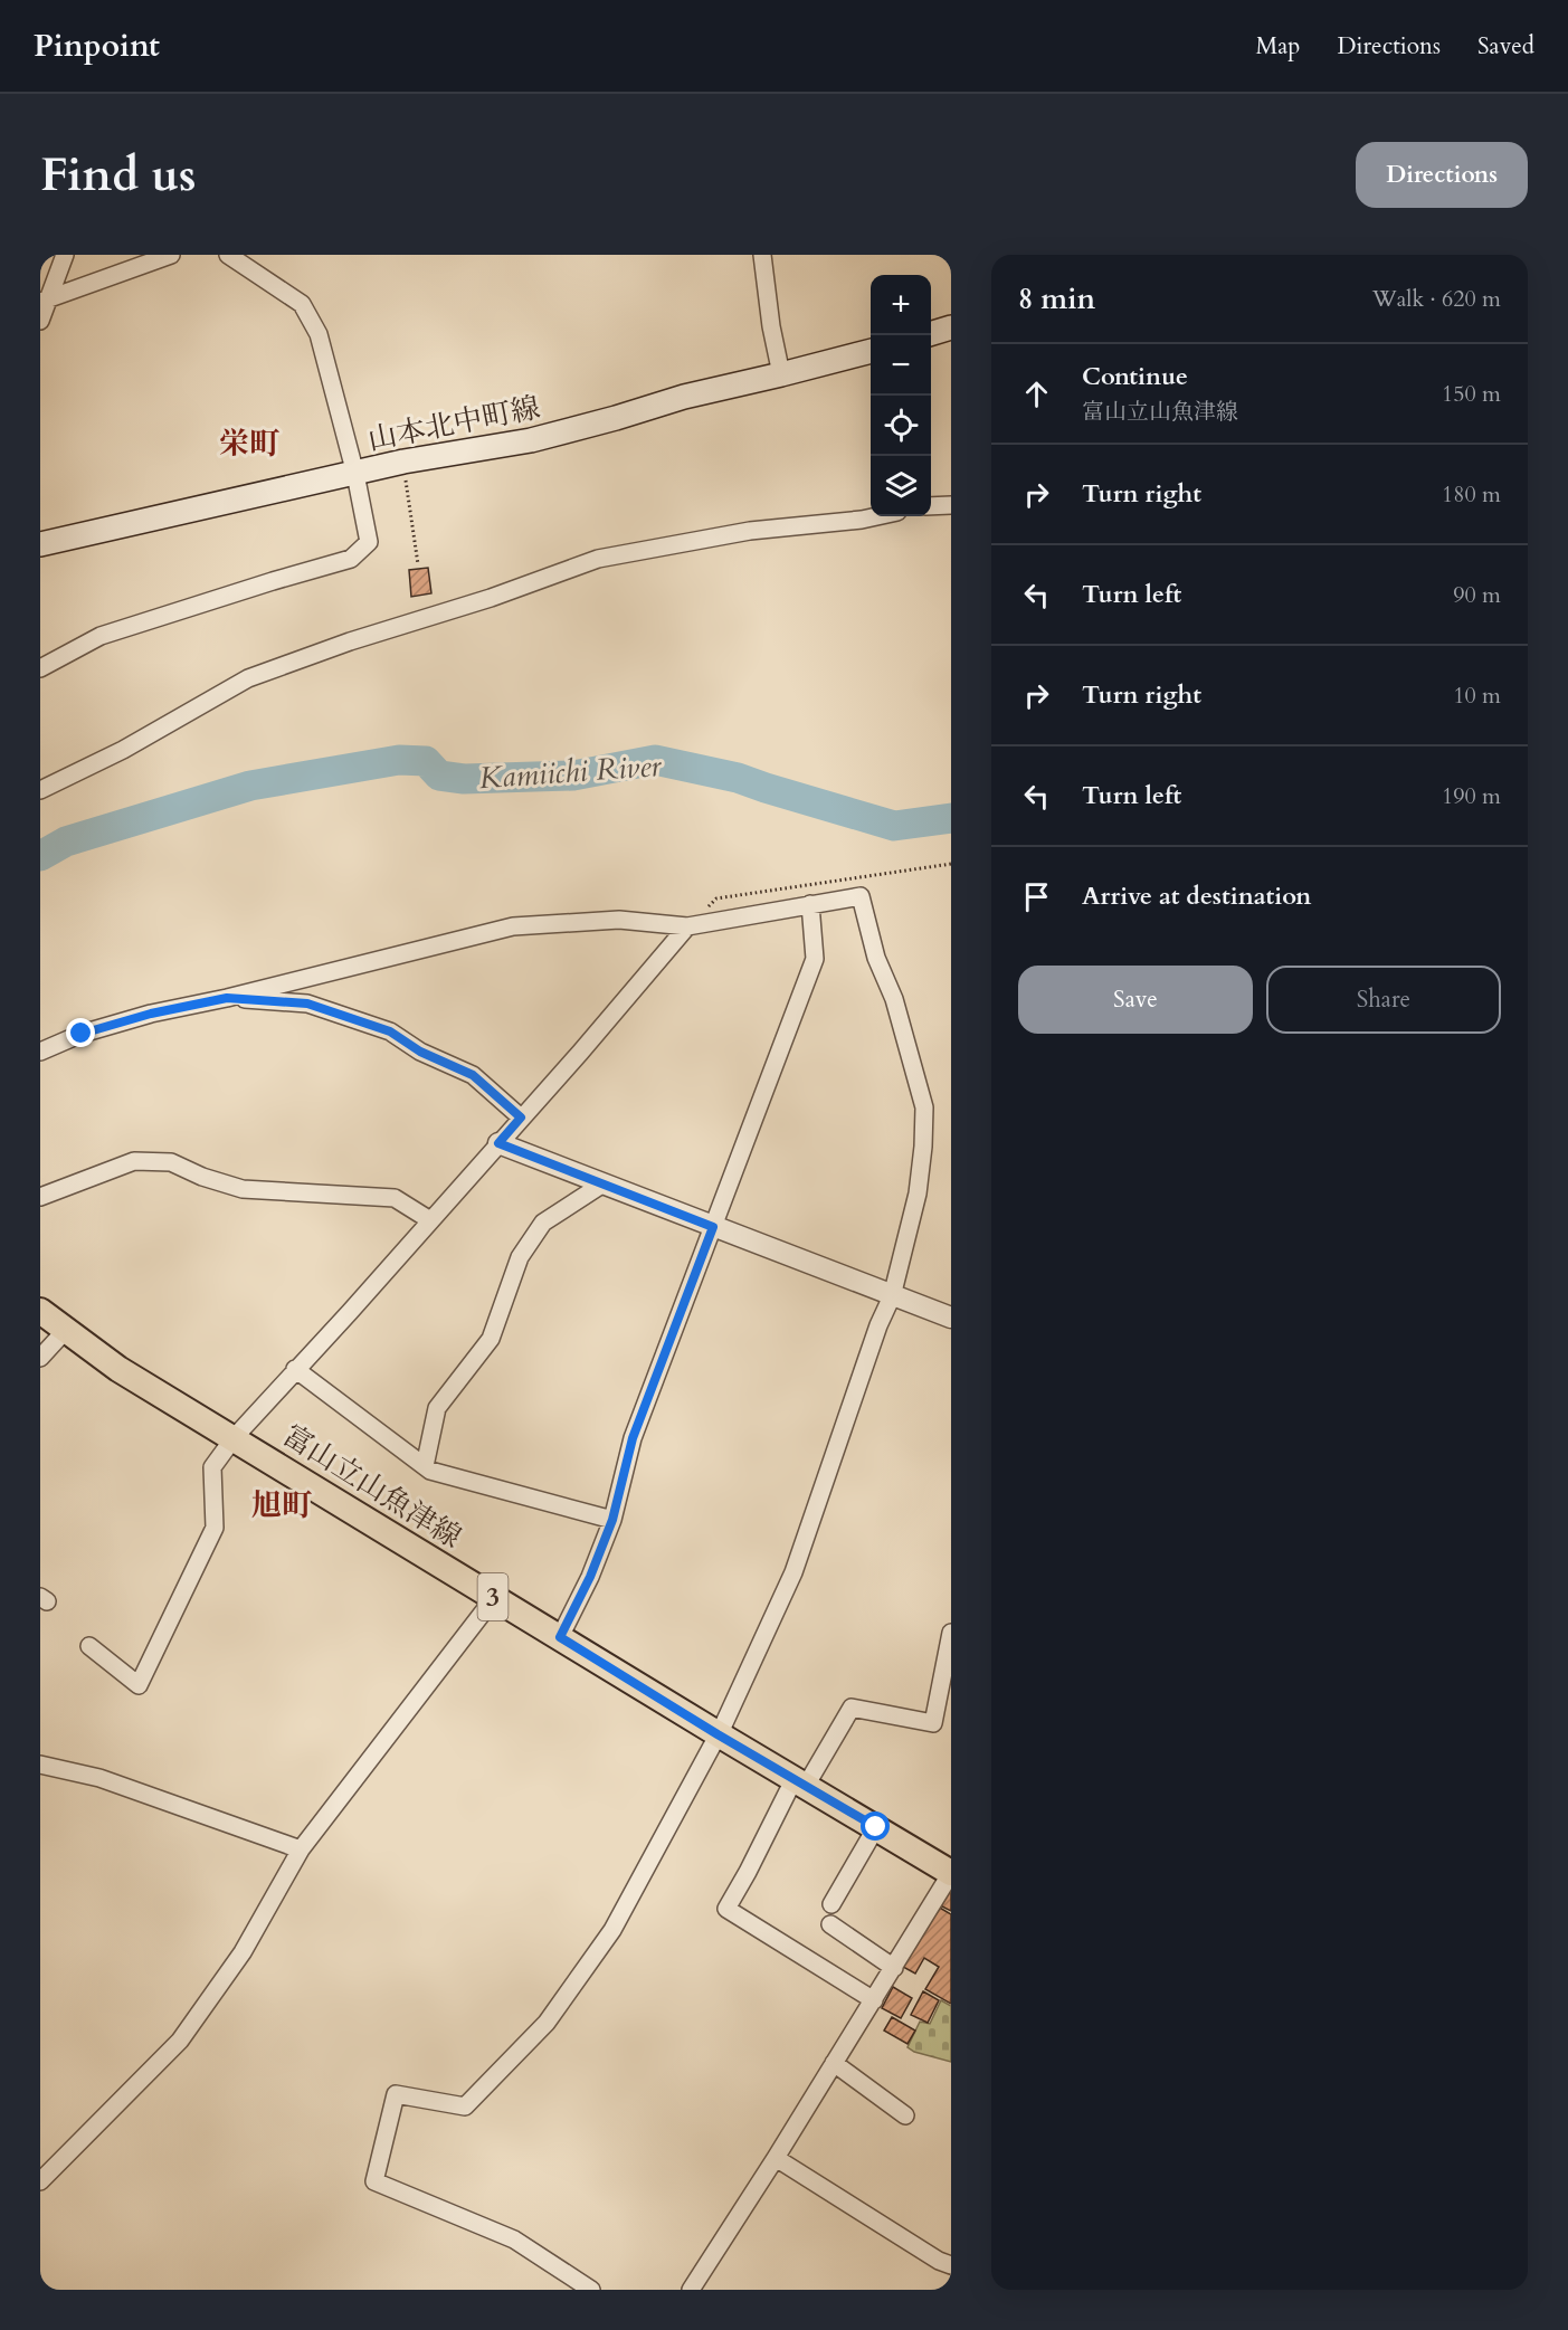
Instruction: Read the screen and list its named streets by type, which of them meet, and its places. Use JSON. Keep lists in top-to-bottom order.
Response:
{
  "streets": {
    "main road": ["山本北中町線", "富山立山魚津線", "3"]
  },
  "districts": ["栄町", "旭町"],
  "water": ["Kamiichi River"],
  "page": {
    "header": "Pinpoint",
    "nav": ["Map", "Directions", "Saved"],
    "buttons": [
      "Directions",
      ["Save", "Share"]
    ],
    "title": "Find us",
    "heading": ["8 min", "Walk · 620 m"],
    "map_buttons": ["+", "−"],
    "list": [
      ["Continue", "富山立山魚津線", "150 m"],
      ["Turn right", "180 m"],
      ["Turn left", "90 m"],
      ["Turn right", "10 m"],
      ["Turn left", "190 m"],
      "Arrive at destination"
    ]
  }
}
